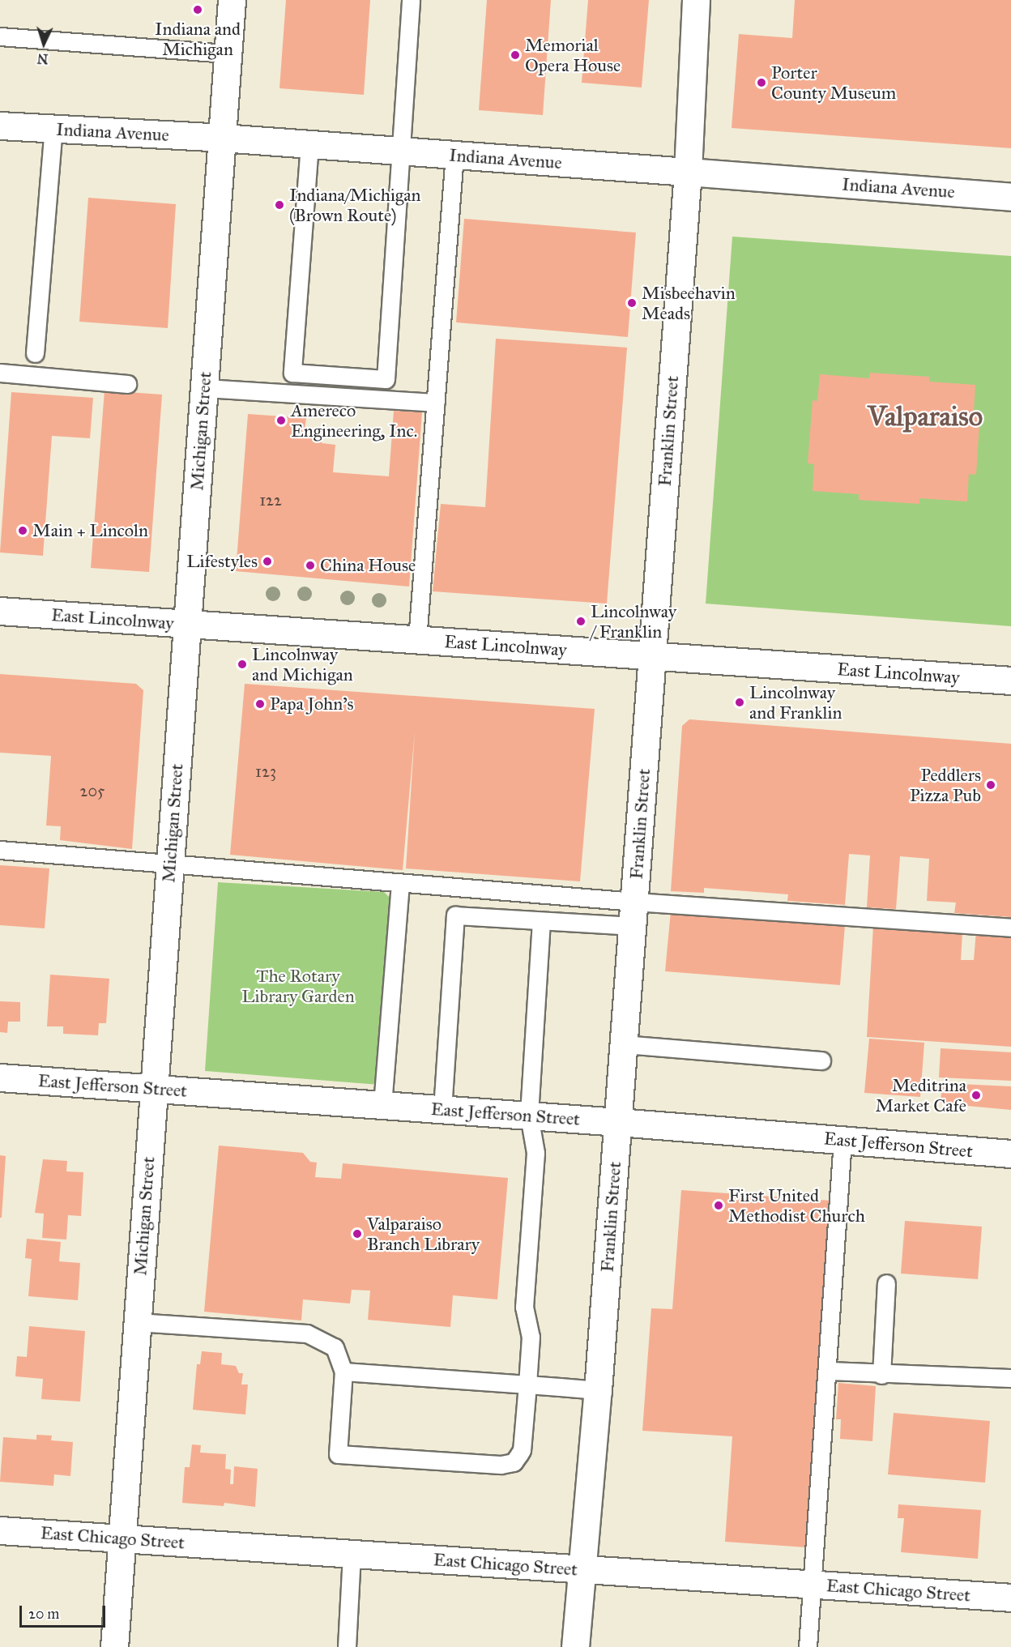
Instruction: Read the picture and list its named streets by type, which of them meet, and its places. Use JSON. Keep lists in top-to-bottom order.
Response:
{
  "streets": {
    "street": [
      "Indiana Avenue",
      "Michigan Street",
      "Franklin Street",
      "East Lincolnway",
      "East Jefferson Street",
      "East Chicago Street"
    ]
  },
  "crossings": [
    ["Indiana Avenue", "Michigan Street"],
    ["Indiana Avenue", "Franklin Street"],
    ["Michigan Street", "East Lincolnway"],
    ["Michigan Street", "East Jefferson Street"],
    ["Michigan Street", "East Chicago Street"],
    ["Franklin Street", "East Lincolnway"],
    ["Franklin Street", "East Jefferson Street"],
    ["Franklin Street", "East Chicago Street"]
  ],
  "districts": ["Valparaiso"],
  "parks": ["The Rotary Library Garden"],
  "places": [
    "Indiana and Michigan",
    "Memorial Opera House",
    "Porter County Museum",
    "Indiana/Michigan (Brown Route)",
    "Misbeehavin Meads",
    "Amereco Engineering, Inc.",
    "Main + Lincoln",
    "Lifestyles",
    "China House",
    "Lincolnway / Franklin",
    "Lincolnway and Michigan",
    "Lincolnway and Franklin",
    "Papa John's",
    "Peddlers Pizza Pub",
    "Meditrina Market Cafe",
    "First United Methodist Church",
    "Valparaiso Branch Library"
  ],
  "house_numbers": ["122", "123", "205"],
  "scale_bar": "20 m",
  "north": "bottom"
}
